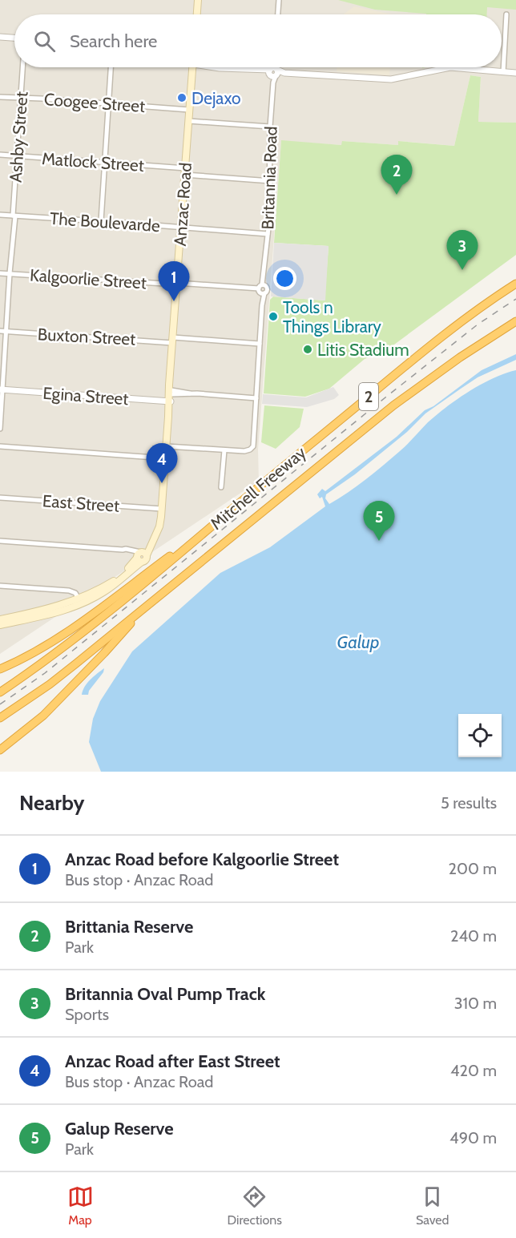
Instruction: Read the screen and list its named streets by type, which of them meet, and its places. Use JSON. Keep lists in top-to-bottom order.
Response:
{
  "streets": {
    "highway": ["2", "Mitchell Freeway"],
    "main road": ["Anzac Road"],
    "street": [
      "Coogee Street",
      "Ashby Street",
      "Matlock Street",
      "Britannia Road",
      "The Boulevarde",
      "Kalgoorlie Street",
      "Buxton Street",
      "Egina Street",
      "East Street"
    ]
  },
  "crossings": [
    ["Coogee Street", "Ashby Street"],
    ["Coogee Street", "Anzac Road"],
    ["Ashby Street", "Matlock Street"],
    ["Ashby Street", "The Boulevarde"],
    ["Ashby Street", "Kalgoorlie Street"],
    ["Ashby Street", "Buxton Street"],
    ["Ashby Street", "Egina Street"],
    ["Matlock Street", "Britannia Road"],
    ["Matlock Street", "Anzac Road"],
    ["Britannia Road", "The Boulevarde"],
    ["Britannia Road", "Kalgoorlie Street"],
    ["Britannia Road", "Buxton Street"],
    ["Anzac Road", "The Boulevarde"],
    ["Anzac Road", "Kalgoorlie Street"],
    ["Anzac Road", "Buxton Street"],
    ["Anzac Road", "Egina Street"],
    ["Anzac Road", "East Street"]
  ],
  "water": ["Galup"],
  "places": ["Dejaxo", "Tools n Things Library", "Litis Stadium"],
  "page": {
    "search": "Search here",
    "pins": [
      "2",
      "3",
      "1",
      "4",
      "5"
    ],
    "heading": ["Nearby", "5 results"],
    "list": [
      {
        "mark": "1",
        "name": "Anzac Road before Kalgoorlie Street",
        "note": "Bus stop · Anzac Road",
        "value": "200 m"
      },
      {
        "mark": "2",
        "name": "Brittania Reserve",
        "note": "Park",
        "value": "240 m"
      },
      {
        "mark": "3",
        "name": "Britannia Oval Pump Track",
        "note": "Sports",
        "value": "310 m"
      },
      {
        "mark": "4",
        "name": "Anzac Road after East Street",
        "note": "Bus stop · Anzac Road",
        "value": "420 m"
      },
      {
        "mark": "5",
        "name": "Galup Reserve",
        "note": "Park",
        "value": "490 m"
      }
    ],
    "nav": ["Map", "Directions", "Saved"]
  }
}
